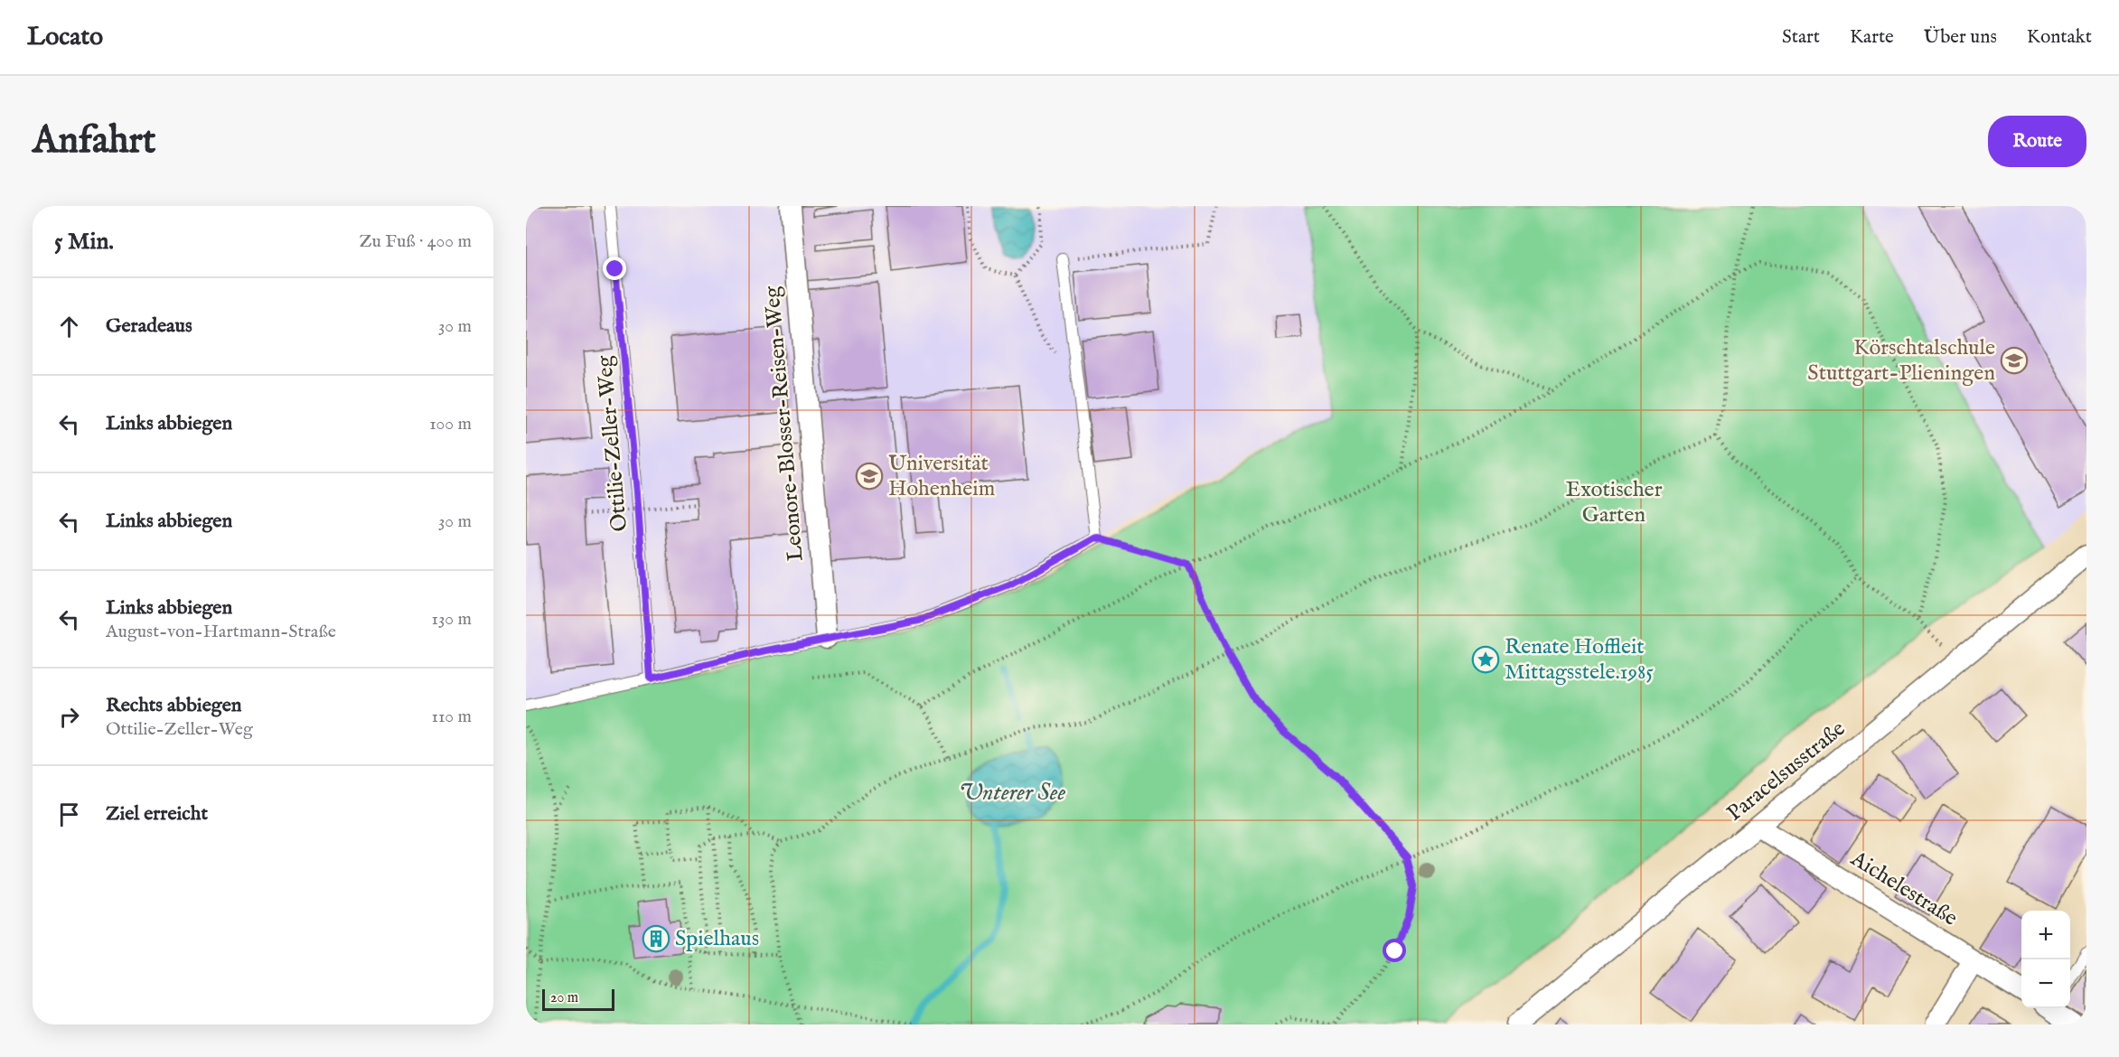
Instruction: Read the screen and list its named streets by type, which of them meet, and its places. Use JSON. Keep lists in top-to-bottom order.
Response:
{
  "streets": {
    "street": ["Leonore-Blosser-Reisen-Weg", "Paracelsusstraße", "Aichelestraße"],
    "lane": ["Ottilie-Zeller-Weg"]
  },
  "crossings": [
    ["Paracelsusstraße", "Aichelestraße"]
  ],
  "water": ["Unterer See"],
  "parks": ["Exotischer Garten"],
  "places": {
    "school or university": ["Körschtalschule Stuttgart-Plieningen", "Universität Hohenheim"],
    "place": ["Renate Hoffleit Mittagsstele.1985"],
    "building": ["Spielhaus"]
  },
  "scale_bar": "20 m",
  "page": {
    "header": "Locato",
    "nav": [
      "Start",
      "Karte",
      "Über uns",
      "Kontakt"
    ],
    "buttons": "Route",
    "title": "Anfahrt",
    "heading": ["5 Min.", "Zu Fuß · 400 m"],
    "list": [
      ["Geradeaus", "30 m"],
      ["Links abbiegen", "100 m"],
      ["Links abbiegen", "30 m"],
      ["Links abbiegen", "August-von-Hartmann-Straße", "130 m"],
      ["Rechts abbiegen", "Ottilie-Zeller-Weg", "110 m"],
      "Ziel erreicht"
    ],
    "map_buttons": ["+", "−"],
    "scale": "20 m"
  }
}
